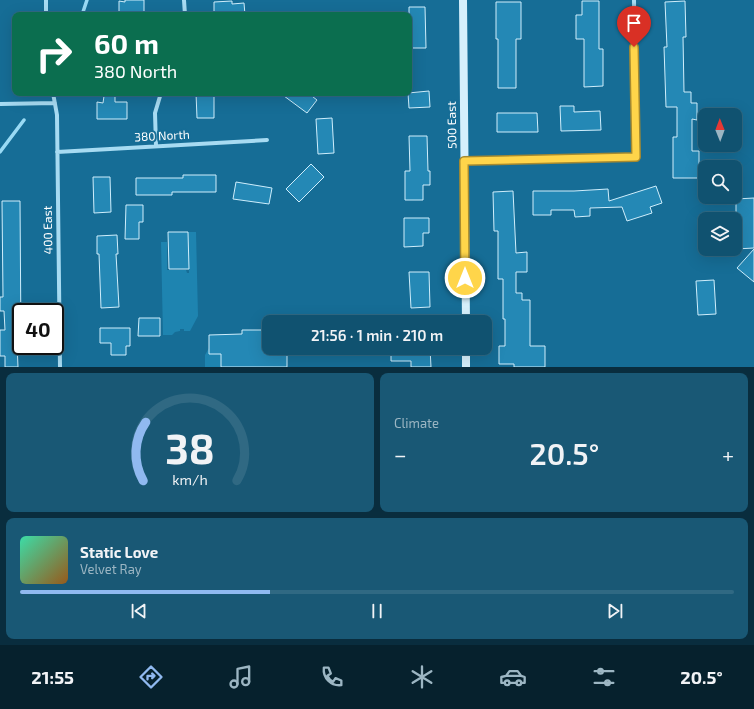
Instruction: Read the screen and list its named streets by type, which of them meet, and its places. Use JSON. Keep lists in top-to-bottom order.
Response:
{
  "streets": {
    "street": ["500 East", "380 North", "400 East"]
  },
  "crossings": [
    ["380 North", "400 East"]
  ],
  "north": "top",
  "page": {
    "turn": ["60 m", "380 North"],
    "limit": "40",
    "trip": "21:56 · 1 min · 210 m",
    "tile": "Climate",
    "heat": ["−", "20.5°", "+"],
    "song": ["Static Love", "Velvet Ray"],
    "tabs": ["21:55", "20.5°"],
    "gauge": ["38", "km/h"]
  }
}
